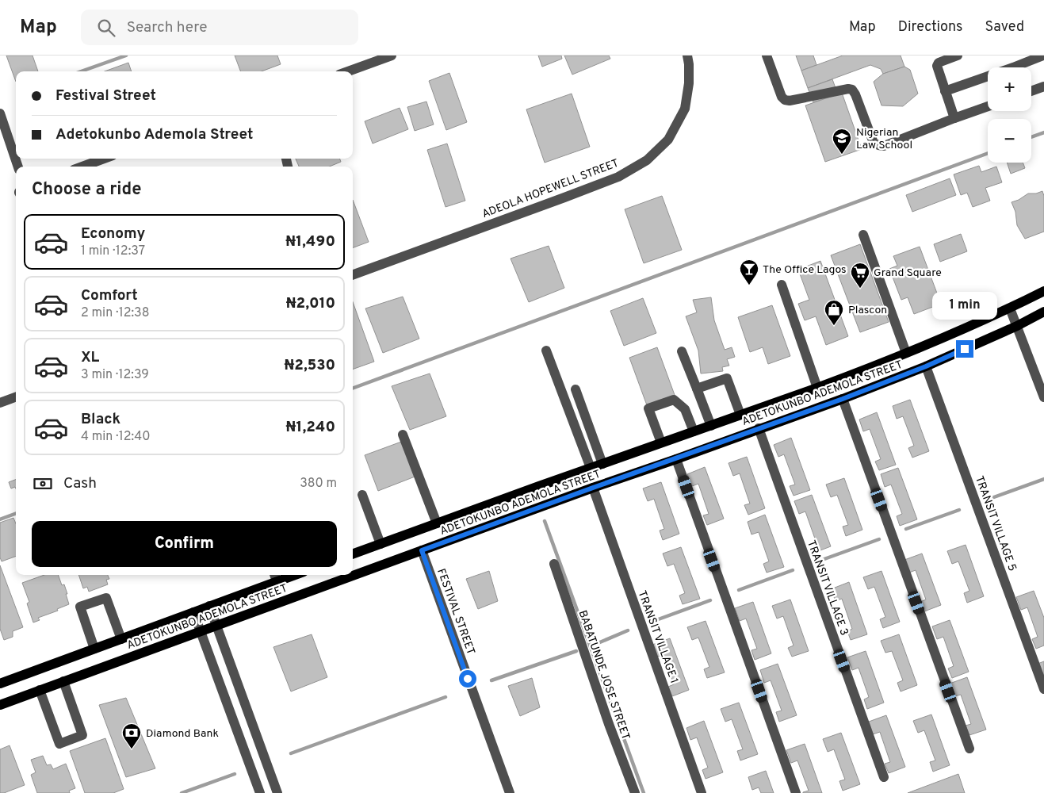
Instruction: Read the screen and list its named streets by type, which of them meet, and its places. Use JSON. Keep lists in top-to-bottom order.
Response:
{
  "streets": {
    "main road": ["ADETOKUNBO ADEMOLA STREET"],
    "street": [
      "ADEOLA HOPEWELL STREET",
      "TRANSIT VILLAGE 5",
      "TRANSIT VILLAGE 3",
      "FESTIVAL STREET",
      "TRANSIT VILLAGE 1",
      "BABATUNDE JOSE STREET"
    ]
  },
  "crossings": [
    ["ADETOKUNBO ADEMOLA STREET", "TRANSIT VILLAGE 5"],
    ["ADETOKUNBO ADEMOLA STREET", "TRANSIT VILLAGE 3"],
    ["ADETOKUNBO ADEMOLA STREET", "FESTIVAL STREET"],
    ["ADETOKUNBO ADEMOLA STREET", "TRANSIT VILLAGE 1"]
  ],
  "places": {
    "school or university": ["Nigerian Law School"],
    "bar": ["The Office Lagos"],
    "supermarket": ["Grand Square"],
    "shop": ["Plascon"],
    "bank": ["Diamond Bank"]
  },
  "page": {
    "header": "Map",
    "search": "Search here",
    "nav": ["Map", "Directions", "Saved"],
    "map_buttons": ["+", "−"],
    "banner": ["Festival Street", "Adetokunbo Ademola Street"],
    "heading": "Choose a ride",
    "list": [
      {
        "name": "Economy",
        "note": "1 min · 12:37",
        "value": "₦1,490"
      },
      {
        "name": "Comfort",
        "note": "2 min · 12:38",
        "value": "₦2,010"
      },
      {
        "name": "XL",
        "note": "3 min · 12:39",
        "value": "₦2,530"
      },
      {
        "name": "Black",
        "note": "4 min · 12:40",
        "value": "₦1,240"
      }
    ],
    "bubble": "1 min",
    "pay": ["Cash", "380 m"],
    "buttons": "Confirm"
  }
}
